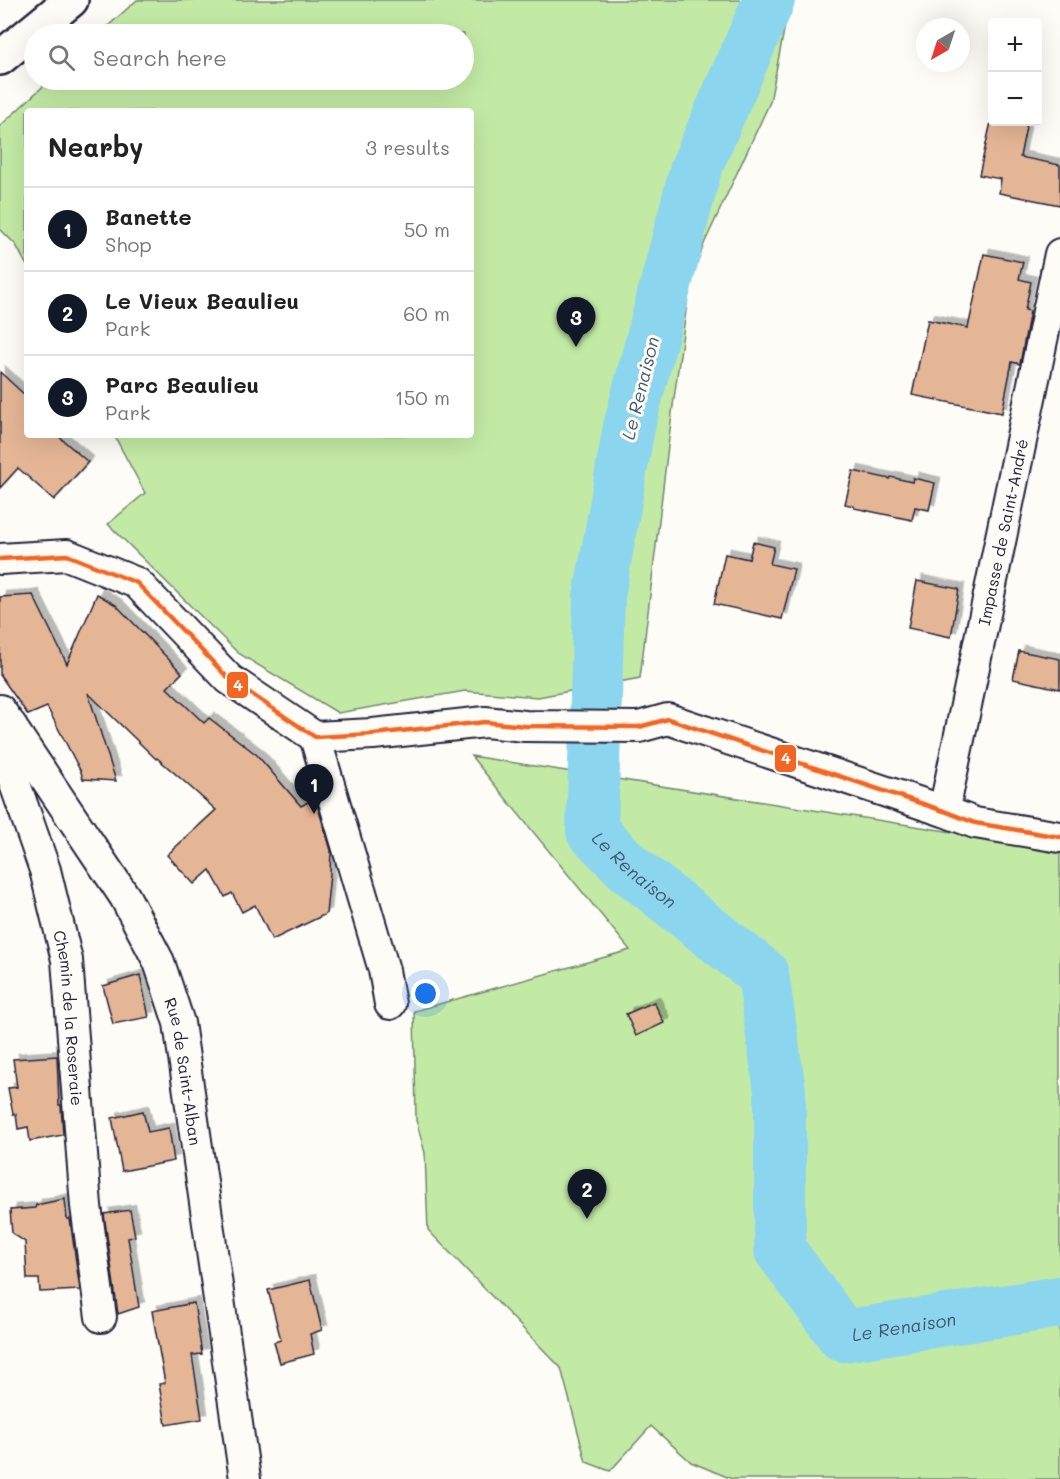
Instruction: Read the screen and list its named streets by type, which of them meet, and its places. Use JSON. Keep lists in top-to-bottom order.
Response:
{
  "streets": {
    "street": ["Impasse de Saint-André", "Chemin de la Roseraie", "Rue de Saint-Alban"]
  },
  "crossings": [
    ["Chemin de la Roseraie", "Rue de Saint-Alban"]
  ],
  "water": ["Le Renaison"],
  "lines": ["transit line 4"],
  "north": "bottom left",
  "page": {
    "map_buttons": ["+", "−"],
    "search": "Search here",
    "heading": ["Nearby", "3 results"],
    "list": [
      {
        "mark": "1",
        "name": "Banette",
        "note": "Shop",
        "value": "50 m"
      },
      {
        "mark": "2",
        "name": "Le Vieux Beaulieu",
        "note": "Park",
        "value": "60 m"
      },
      {
        "mark": "3",
        "name": "Parc Beaulieu",
        "note": "Park",
        "value": "150 m"
      }
    ],
    "pins": ["3", "1", "2"]
  }
}
